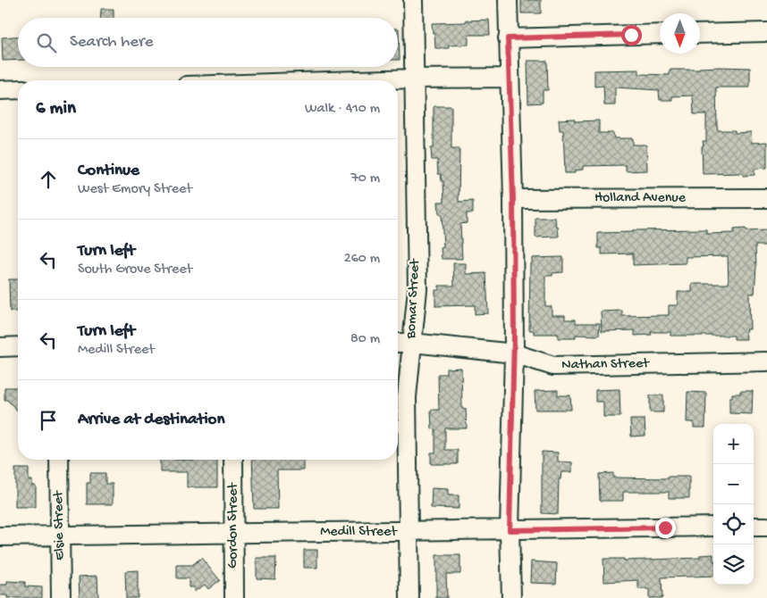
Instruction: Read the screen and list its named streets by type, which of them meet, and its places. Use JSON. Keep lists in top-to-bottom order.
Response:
{
  "streets": {
    "street": [
      "Holland Avenue",
      "Bomar Street",
      "Nathan Street",
      "Elsie Street",
      "Gordon Street",
      "Medill Street"
    ]
  },
  "crossings": [
    ["Bomar Street", "Nathan Street"],
    ["Bomar Street", "Medill Street"],
    ["Elsie Street", "Medill Street"],
    ["Gordon Street", "Medill Street"]
  ],
  "north": "bottom",
  "page": {
    "search": "Search here",
    "heading": ["6 min", "Walk · 410 m"],
    "list": [
      ["Continue", "West Emory Street", "70 m"],
      ["Turn left", "South Grove Street", "260 m"],
      ["Turn left", "Medill Street", "80 m"],
      "Arrive at destination"
    ],
    "map_buttons": ["+", "−"]
  }
}
